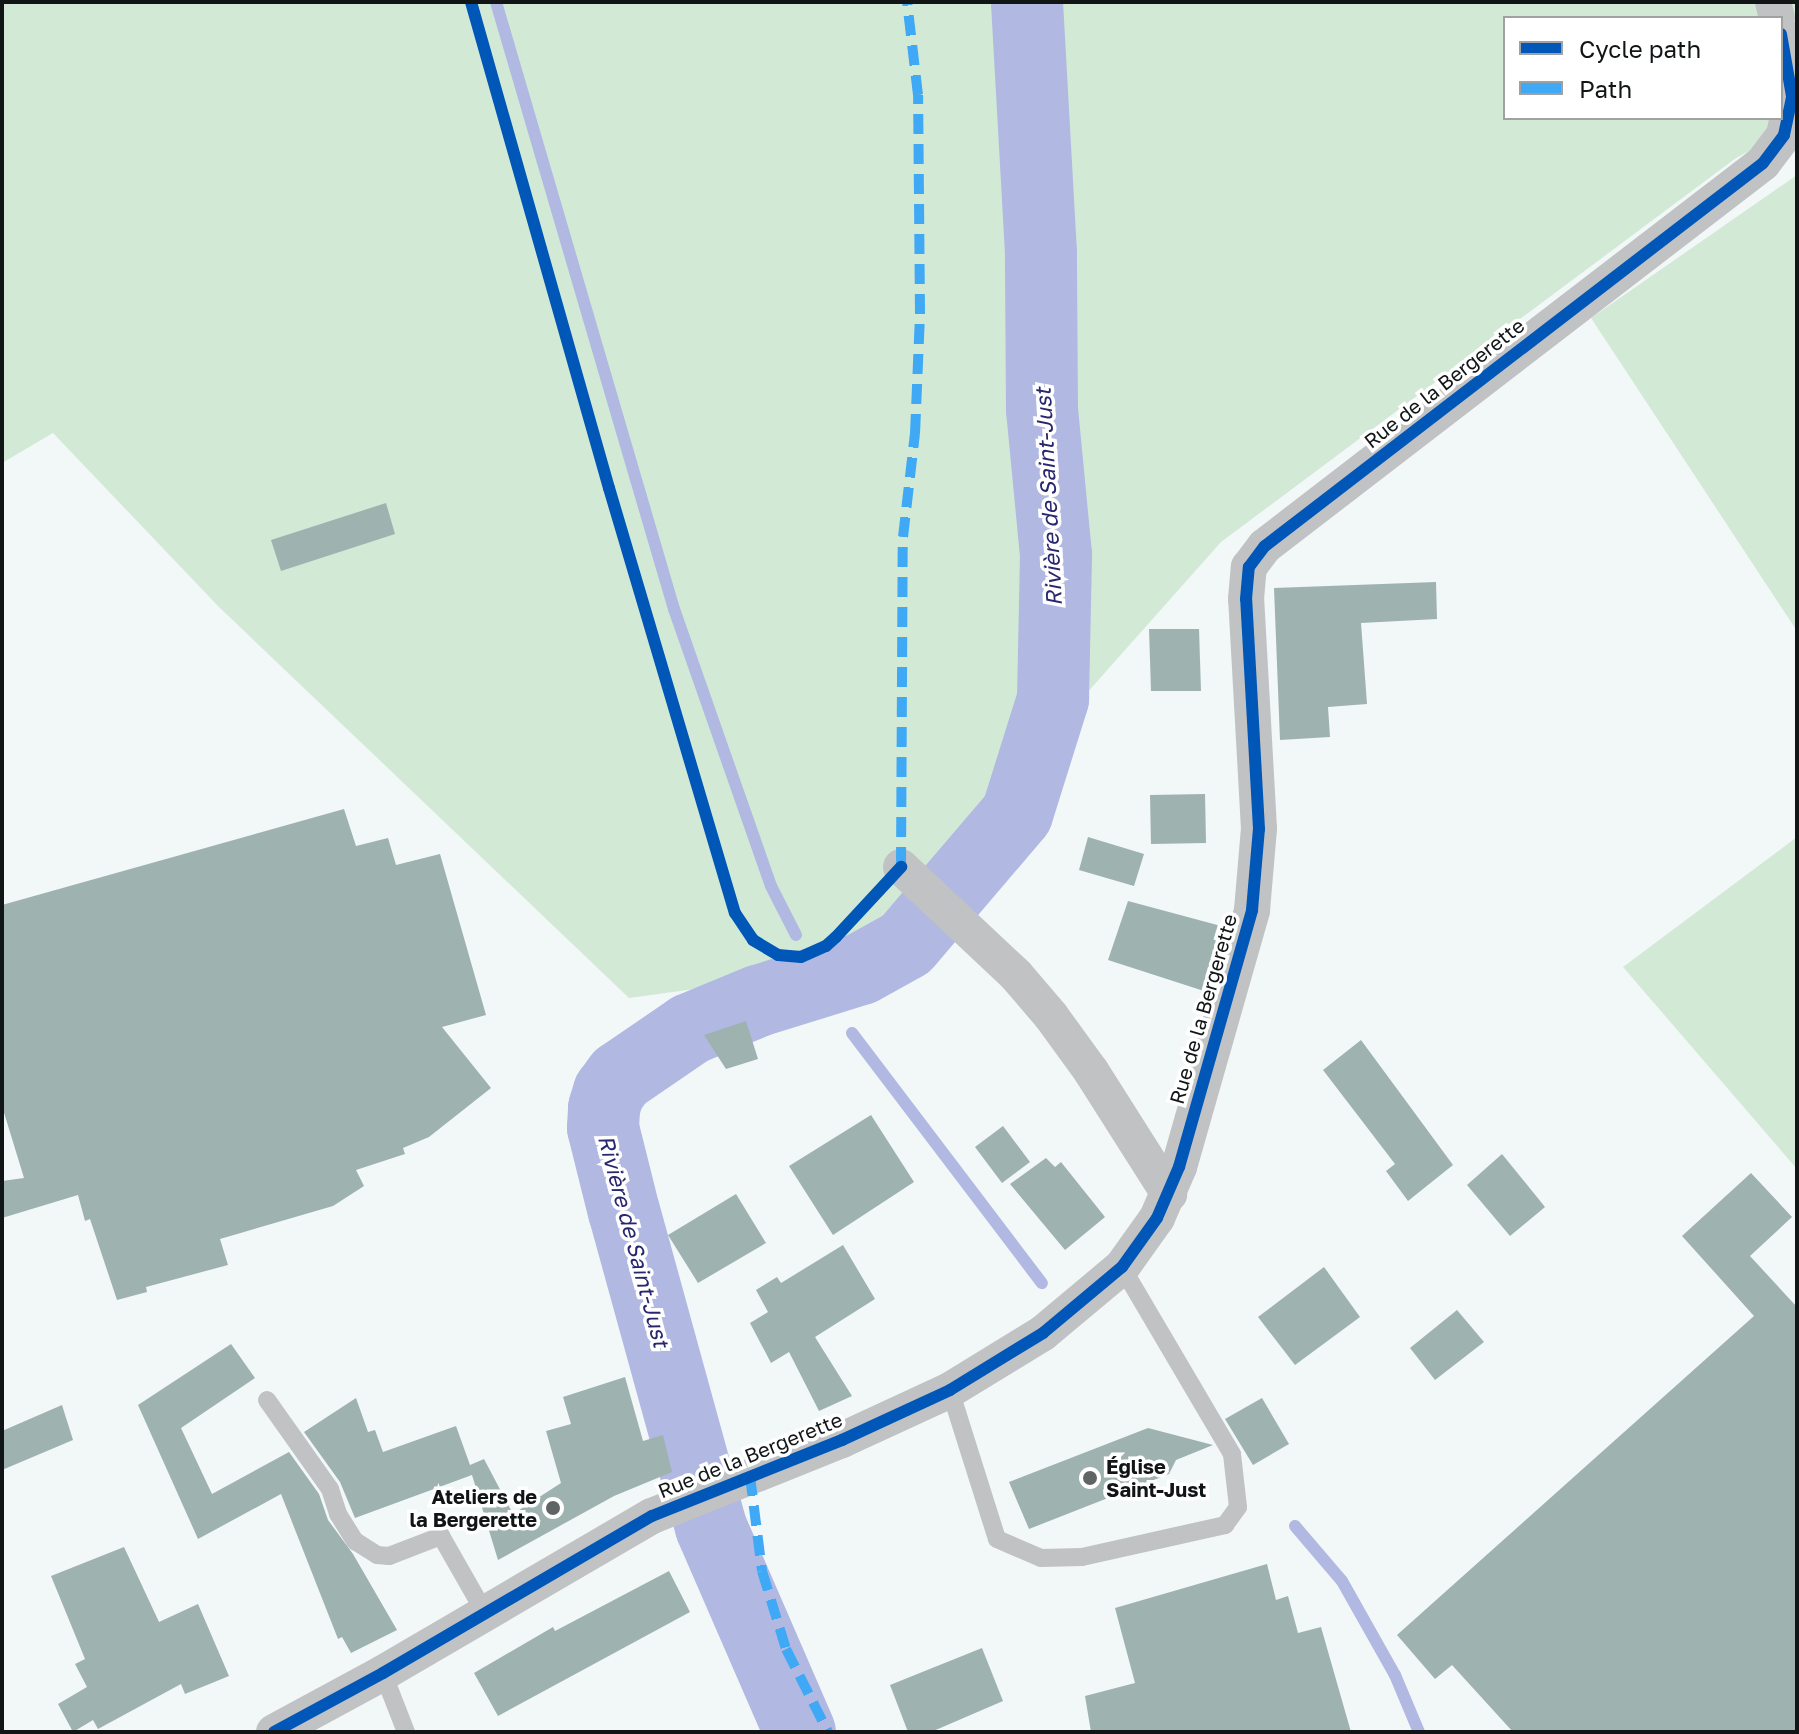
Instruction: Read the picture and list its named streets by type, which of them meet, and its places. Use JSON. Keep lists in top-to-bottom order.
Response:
{
  "streets": {
    "street": ["Rue de la Bergerette"]
  },
  "water": ["Rivière de Saint-Just"],
  "places": ["Église Saint-Just", "Ateliers de la Bergerette"],
  "legend": ["Cycle path", "Path"]
}
